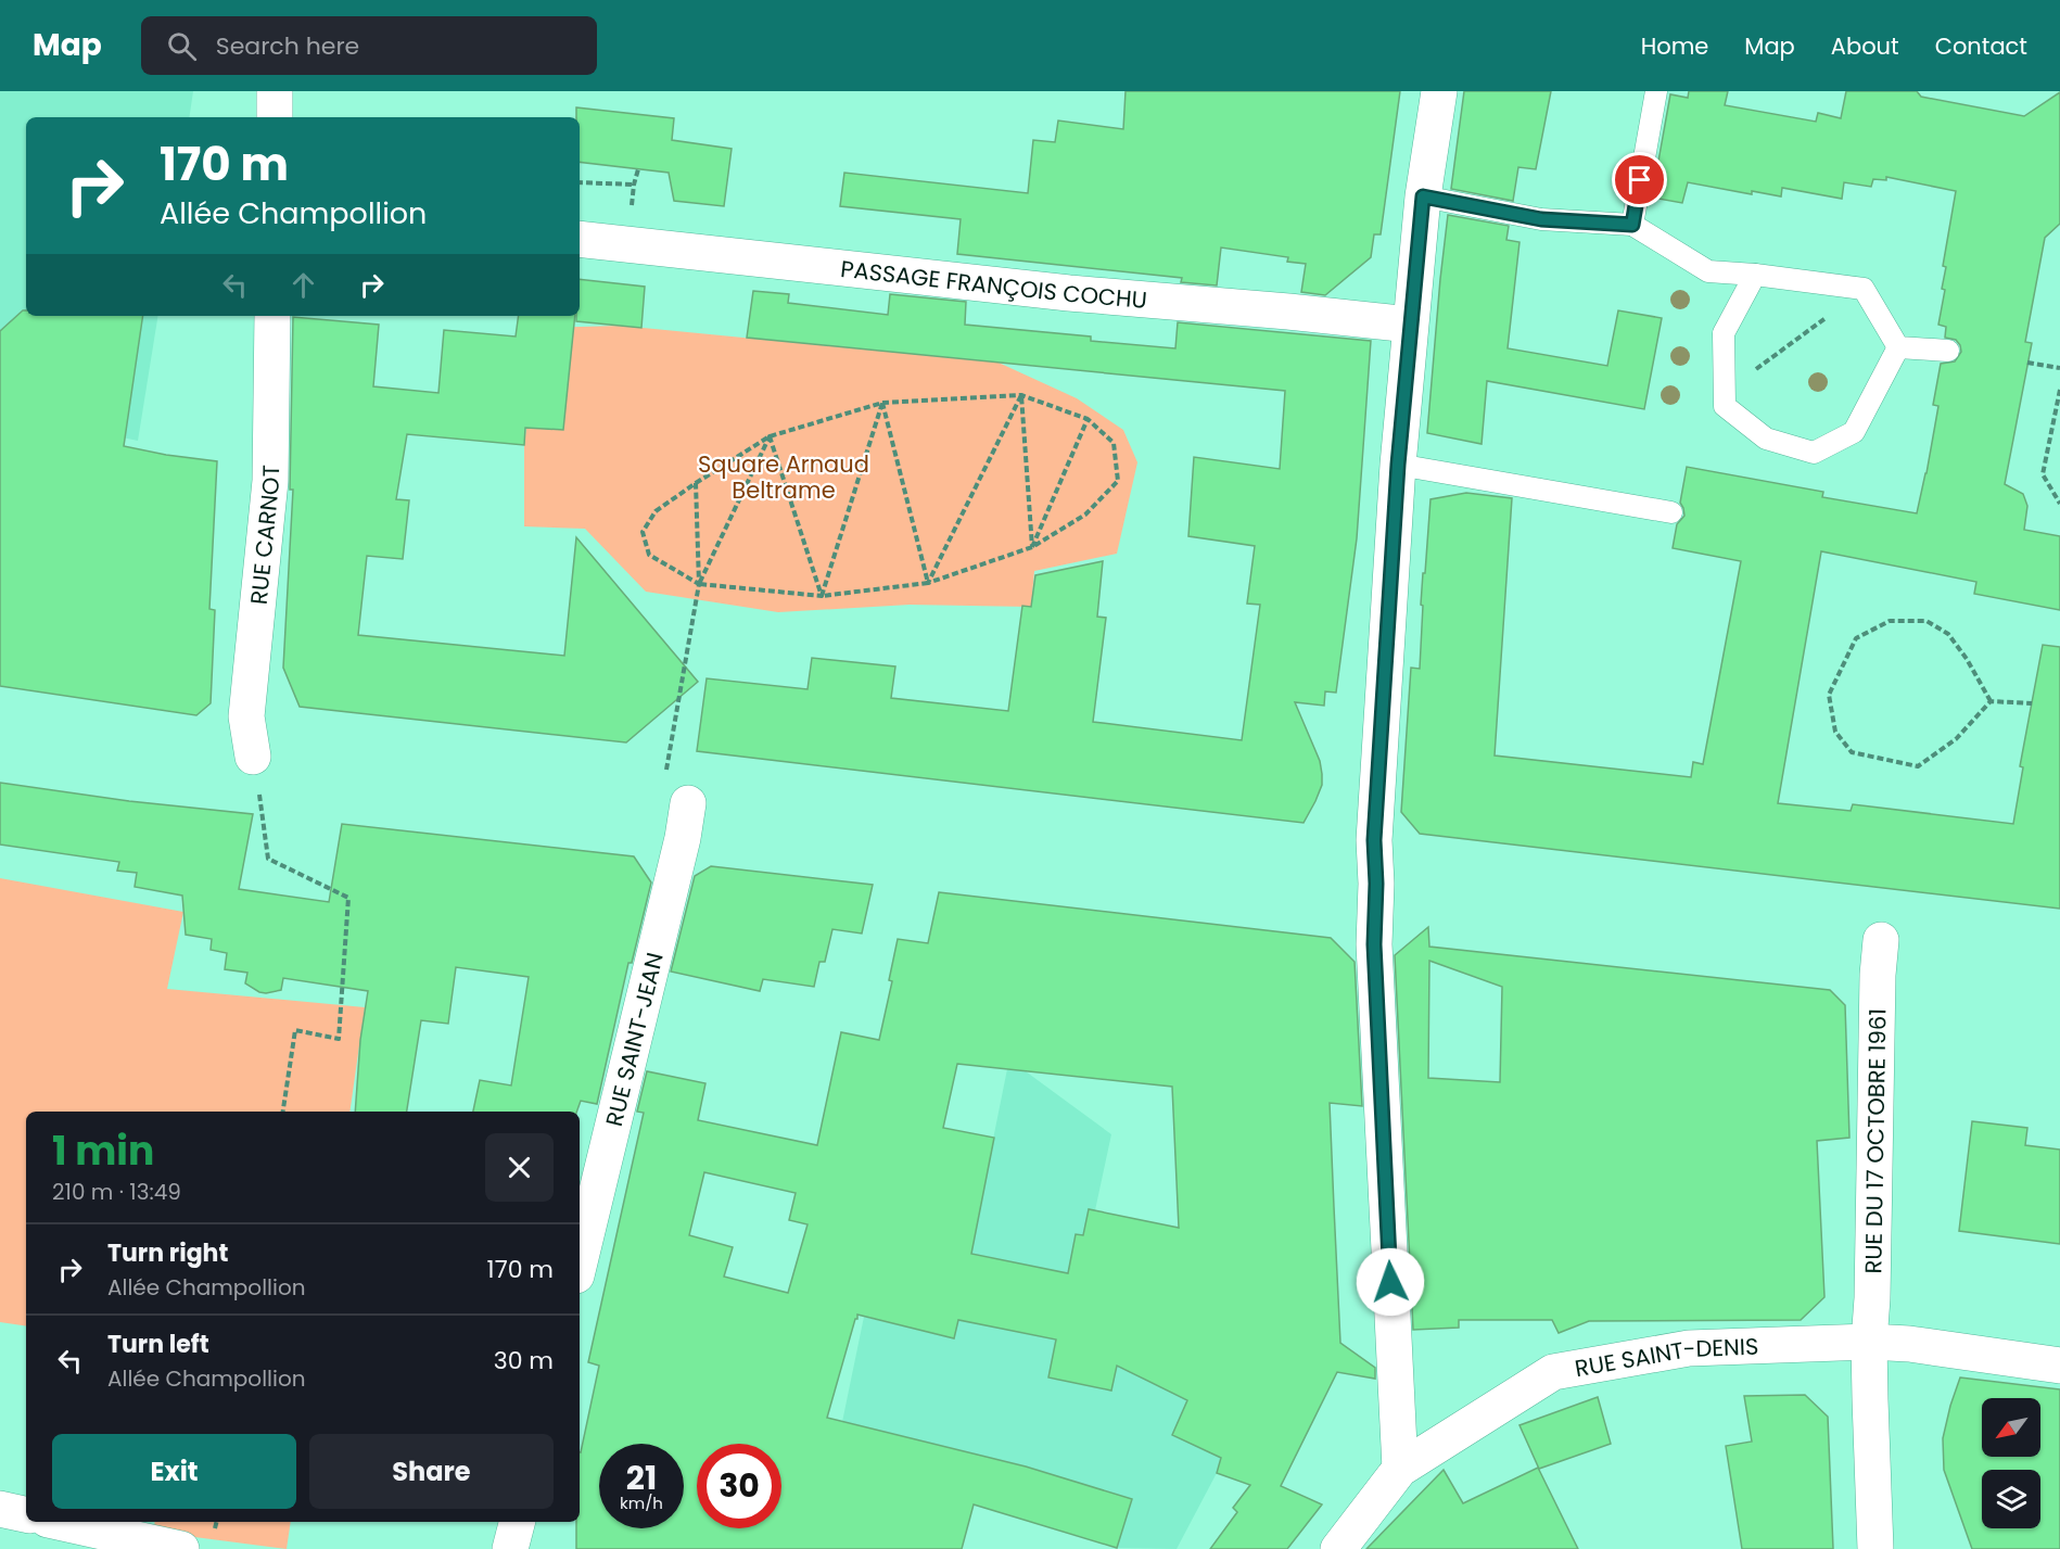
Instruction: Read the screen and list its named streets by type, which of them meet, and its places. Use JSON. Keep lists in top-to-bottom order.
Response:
{
  "streets": {
    "street": [
      "PASSAGE FRANÇOIS COCHU",
      "RUE CARNOT",
      "RUE SAINT-JEAN",
      "RUE DU 17 OCTOBRE 1961",
      "RUE SAINT-DENIS"
    ]
  },
  "crossings": [
    ["RUE DU 17 OCTOBRE 1961", "RUE SAINT-DENIS"]
  ],
  "parks": ["Square Arnaud Beltrame"],
  "north": "bottom left",
  "page": {
    "header": "Map",
    "search": "Search here",
    "nav": [
      "Home",
      "Map",
      "About",
      "Contact"
    ],
    "turn": ["170 m", "Allée Champollion"],
    "heading": ["1 min", "210 m · 13:49"],
    "list": [
      {
        "name": "Turn right",
        "note": "Allée Champollion",
        "value": "170 m"
      },
      {
        "name": "Turn left",
        "note": "Allée Champollion",
        "value": "30 m"
      }
    ],
    "buttons": ["Exit", "Share"],
    "speed": "21 km/h",
    "limit": "30"
  }
}
